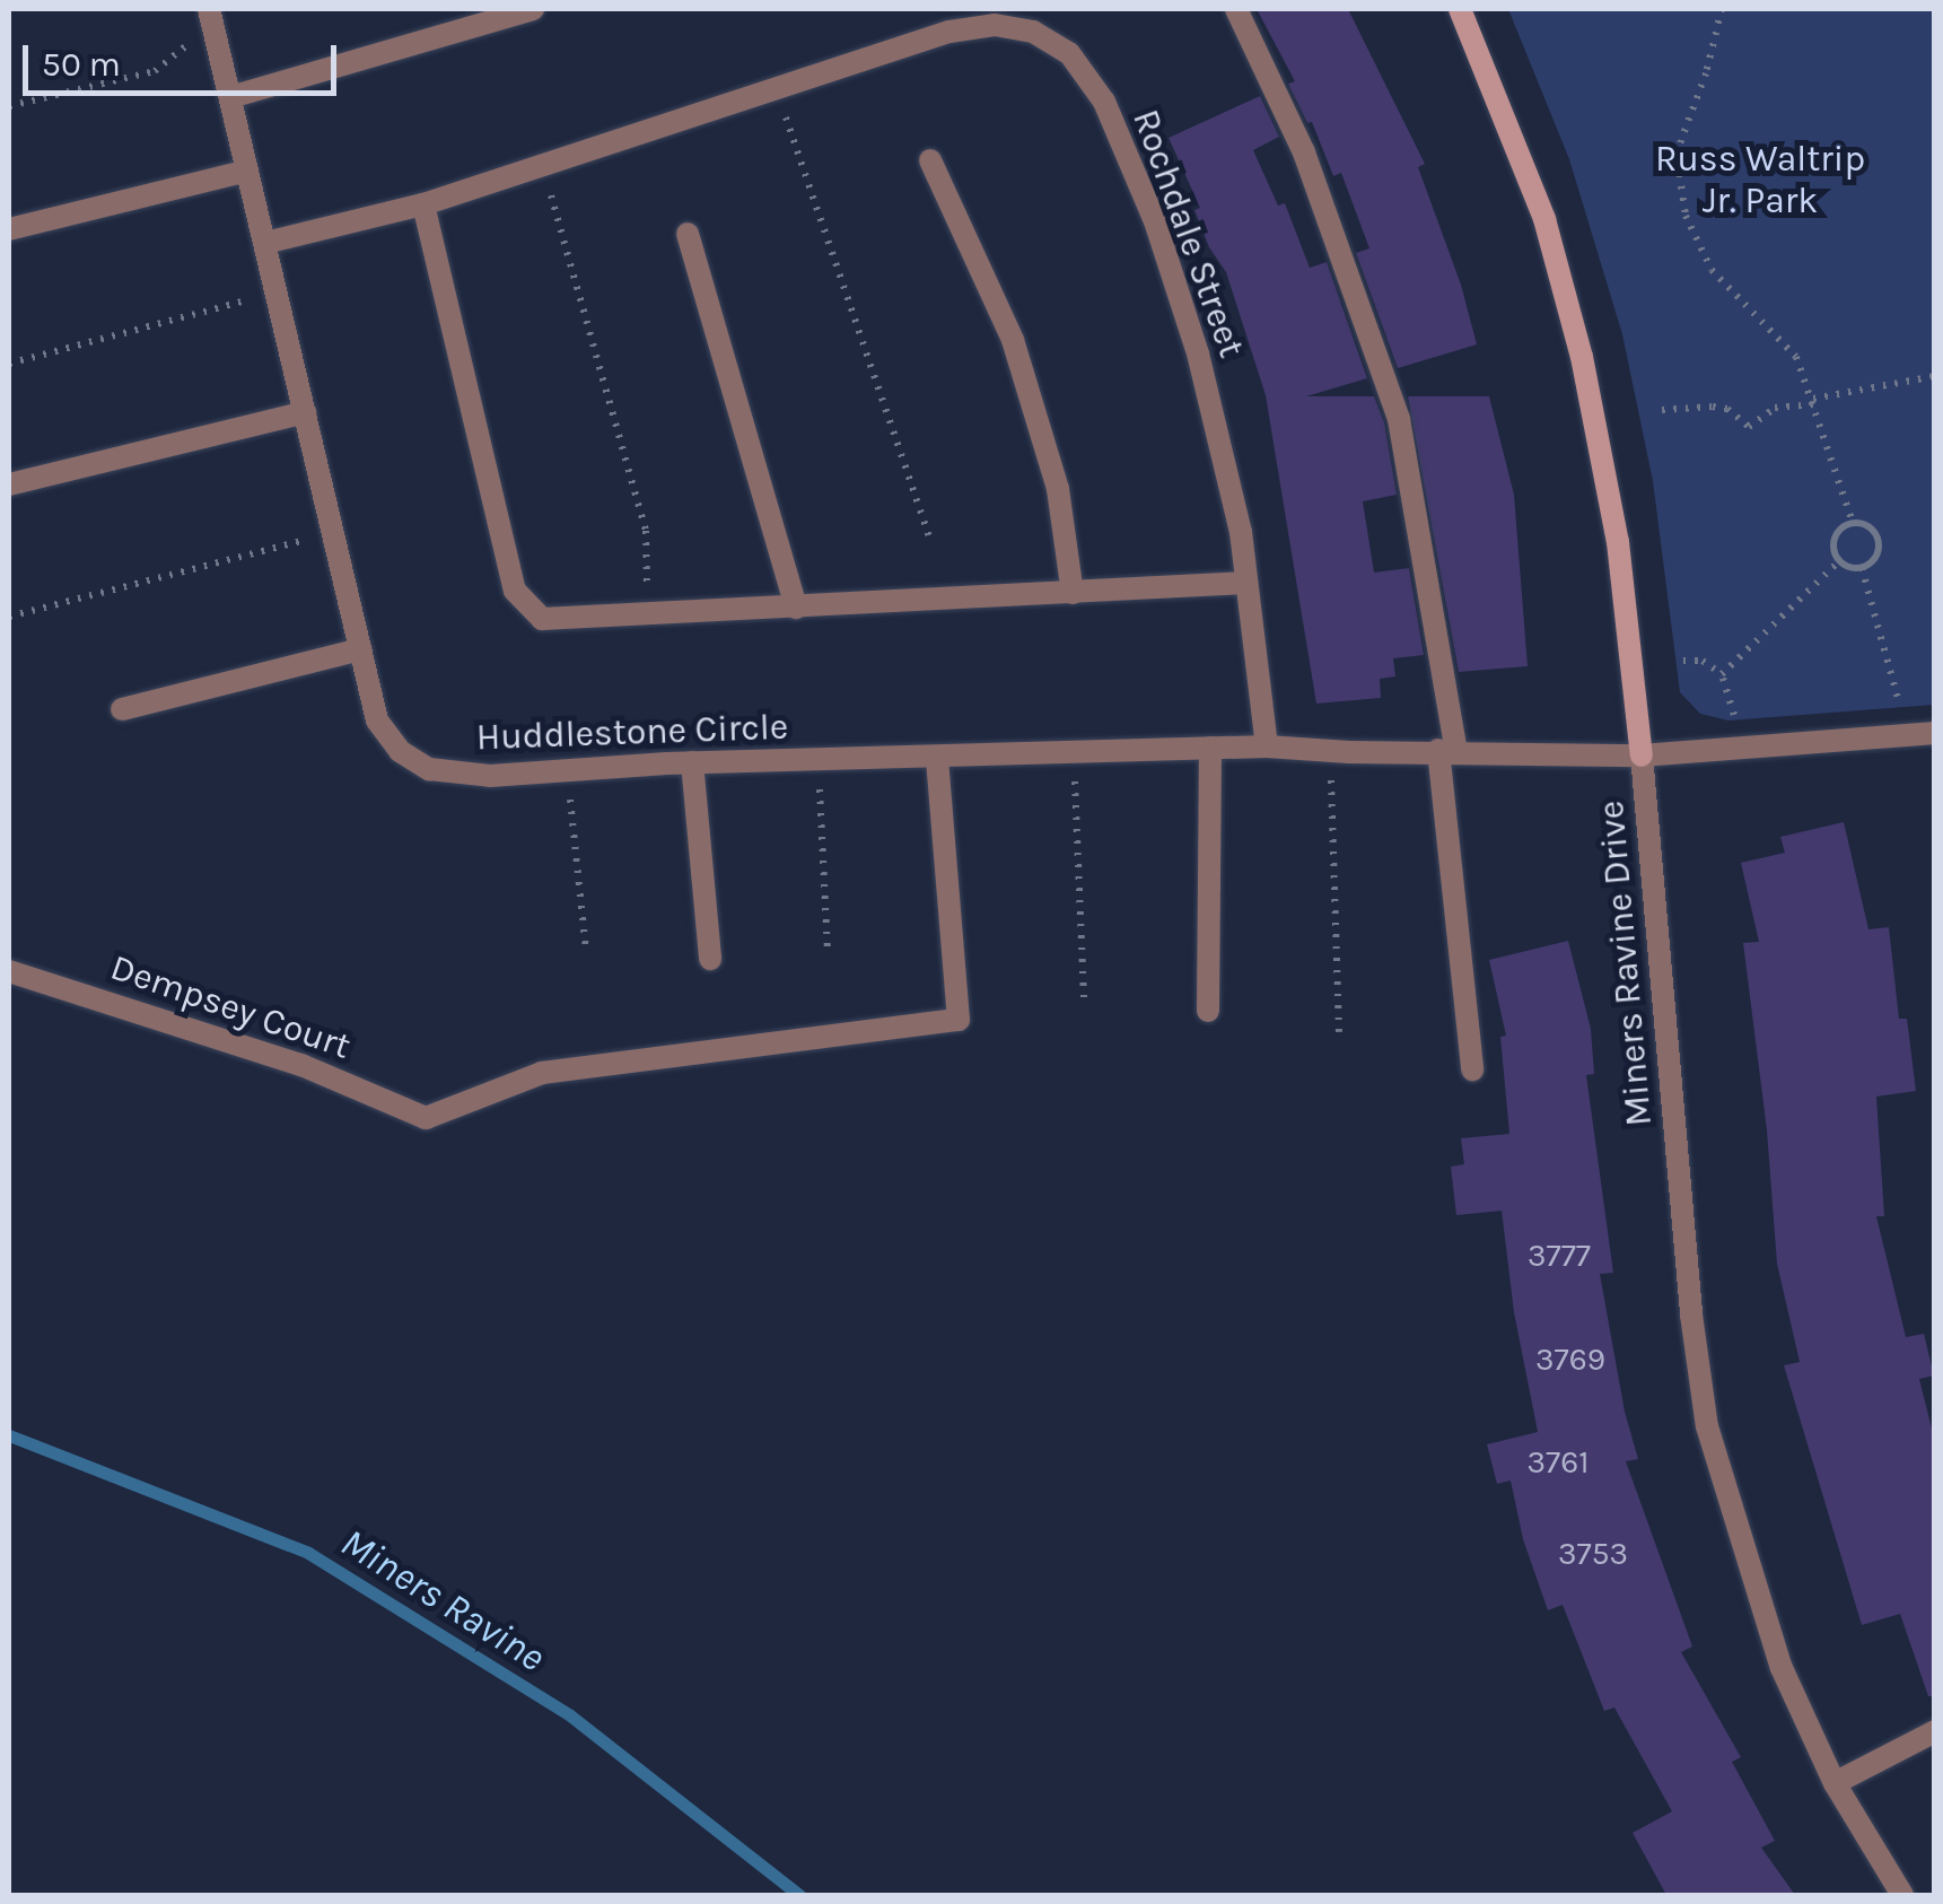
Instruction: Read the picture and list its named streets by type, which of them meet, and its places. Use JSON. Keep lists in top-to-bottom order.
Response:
{
  "streets": {
    "street": [
      "Rochdale Street",
      "Huddlestone Circle",
      "Miners Ravine Drive",
      "Dempsey Court"
    ]
  },
  "crossings": [
    ["Rochdale Street", "Huddlestone Circle"],
    ["Huddlestone Circle", "Miners Ravine Drive"],
    ["Huddlestone Circle", "Dempsey Court"]
  ],
  "water": ["Miners Ravine"],
  "parks": ["Russ Waltrip Jr. Park"],
  "house_numbers": [
    "3777",
    "3769",
    "3761",
    "3753"
  ],
  "scale_bar": "50 m"
}
